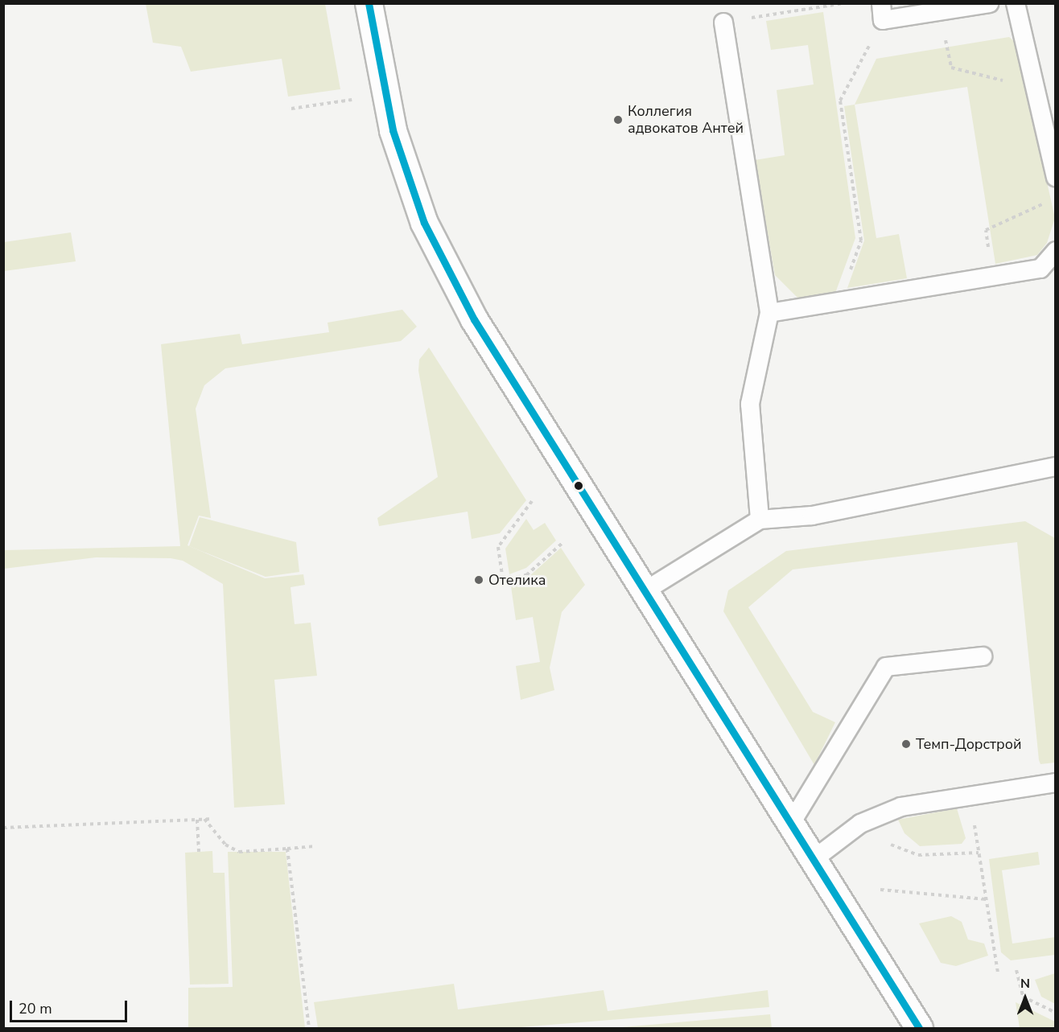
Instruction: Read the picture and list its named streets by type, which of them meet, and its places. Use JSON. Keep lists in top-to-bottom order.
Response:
{
  "places": ["Коллегия адвокатов Антей", "Отелика", "Темп-Дорстрой"],
  "scale_bar": "20 m",
  "north": "top"
}
